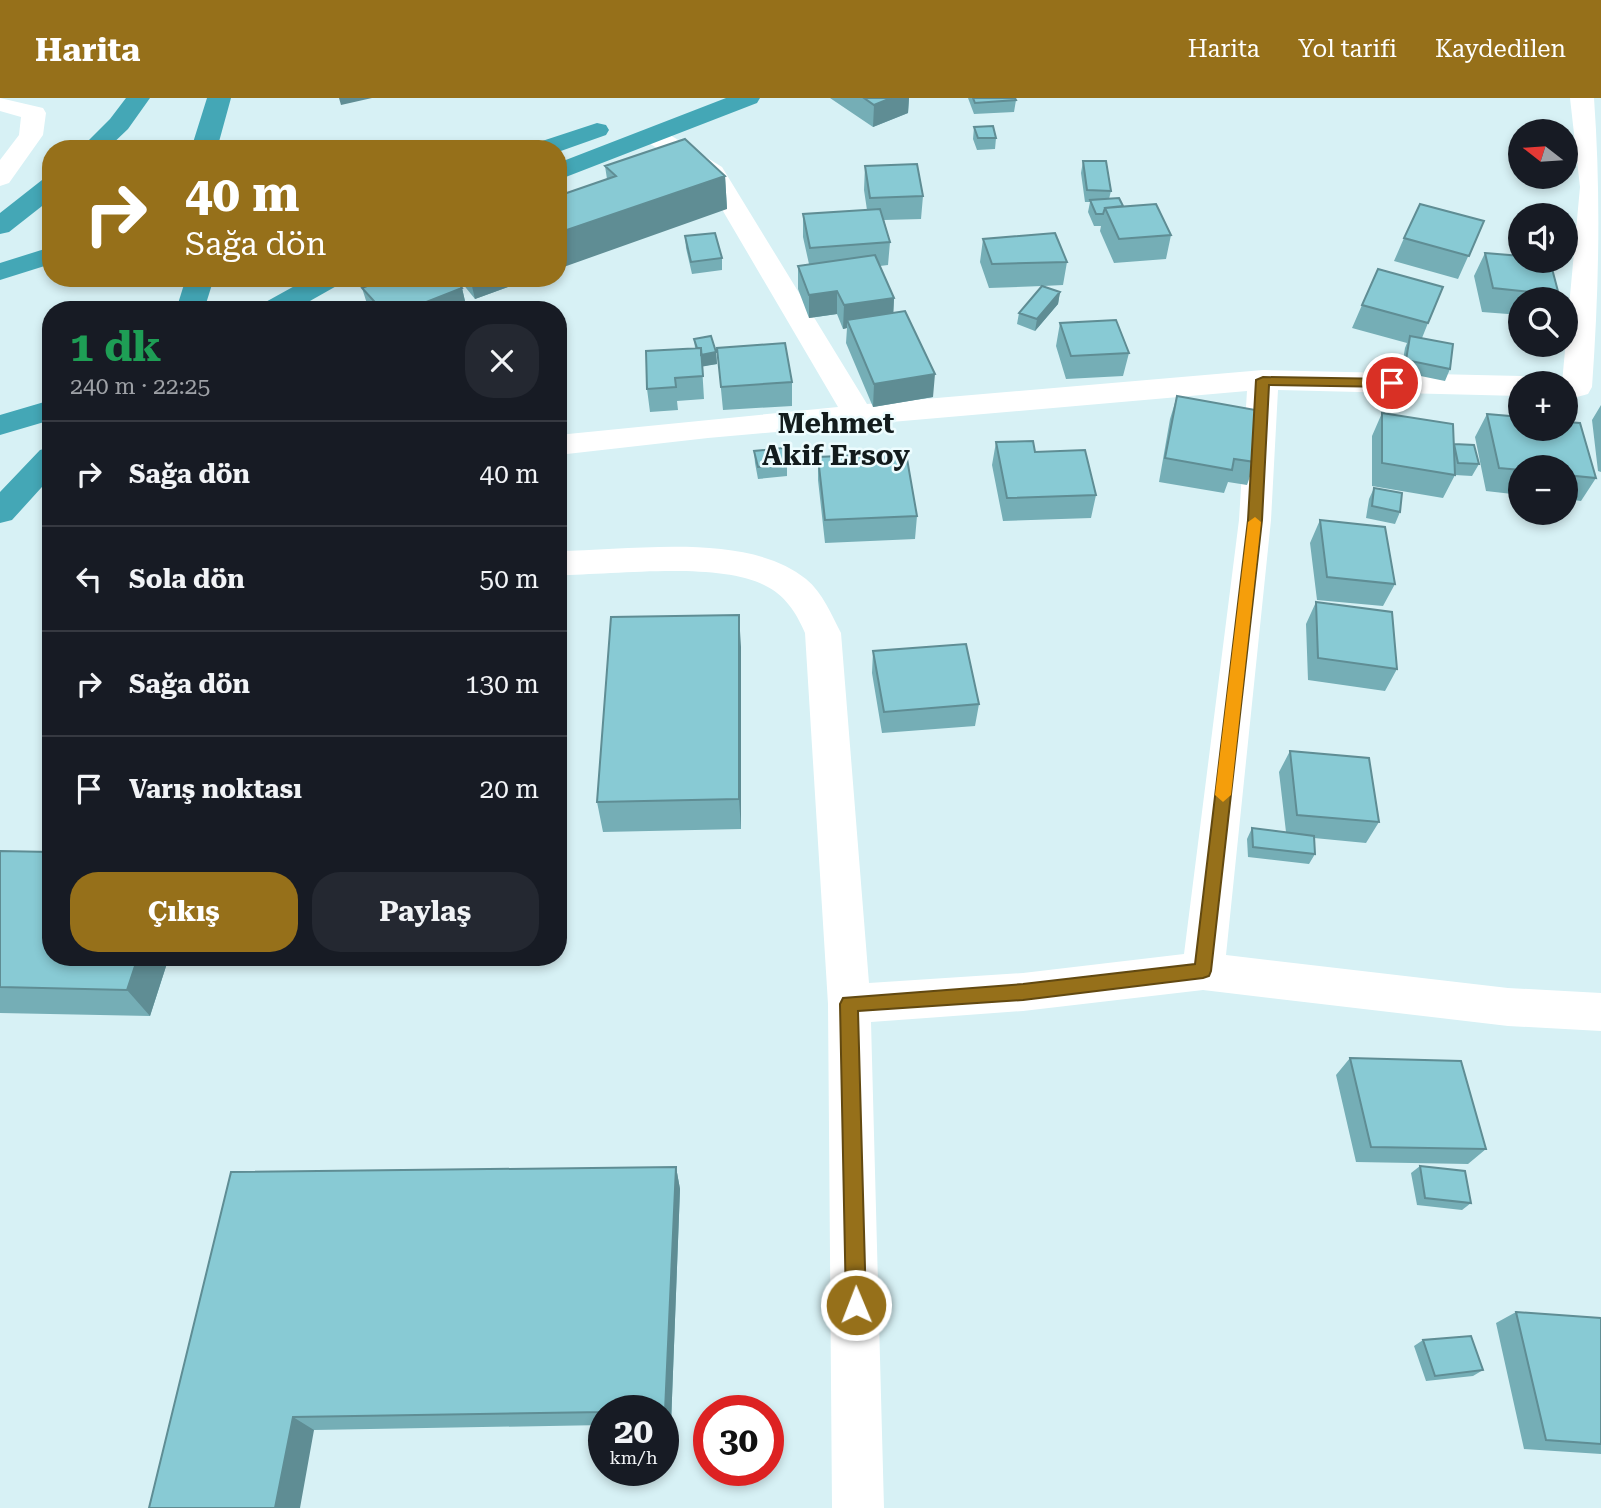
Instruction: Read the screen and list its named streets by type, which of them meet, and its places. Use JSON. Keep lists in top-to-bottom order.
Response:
{
  "districts": ["Mehmet Akif Ersoy"],
  "north": "left",
  "page": {
    "header": "Harita",
    "nav": ["Harita", "Yol tarifi", "Kaydedilen"],
    "map_buttons": ["+", "−"],
    "turn": ["40 m", "Sağa dön"],
    "heading": ["1 dk", "240 m · 22:25"],
    "list": [
      {
        "name": "Sağa dön",
        "value": "40 m"
      },
      {
        "name": "Sola dön",
        "value": "50 m"
      },
      {
        "name": "Sağa dön",
        "value": "130 m"
      },
      {
        "name": "Varış noktası",
        "value": "20 m"
      }
    ],
    "buttons": ["Çıkış", "Paylaş"],
    "speed": "20 km/h",
    "limit": "30"
  }
}
